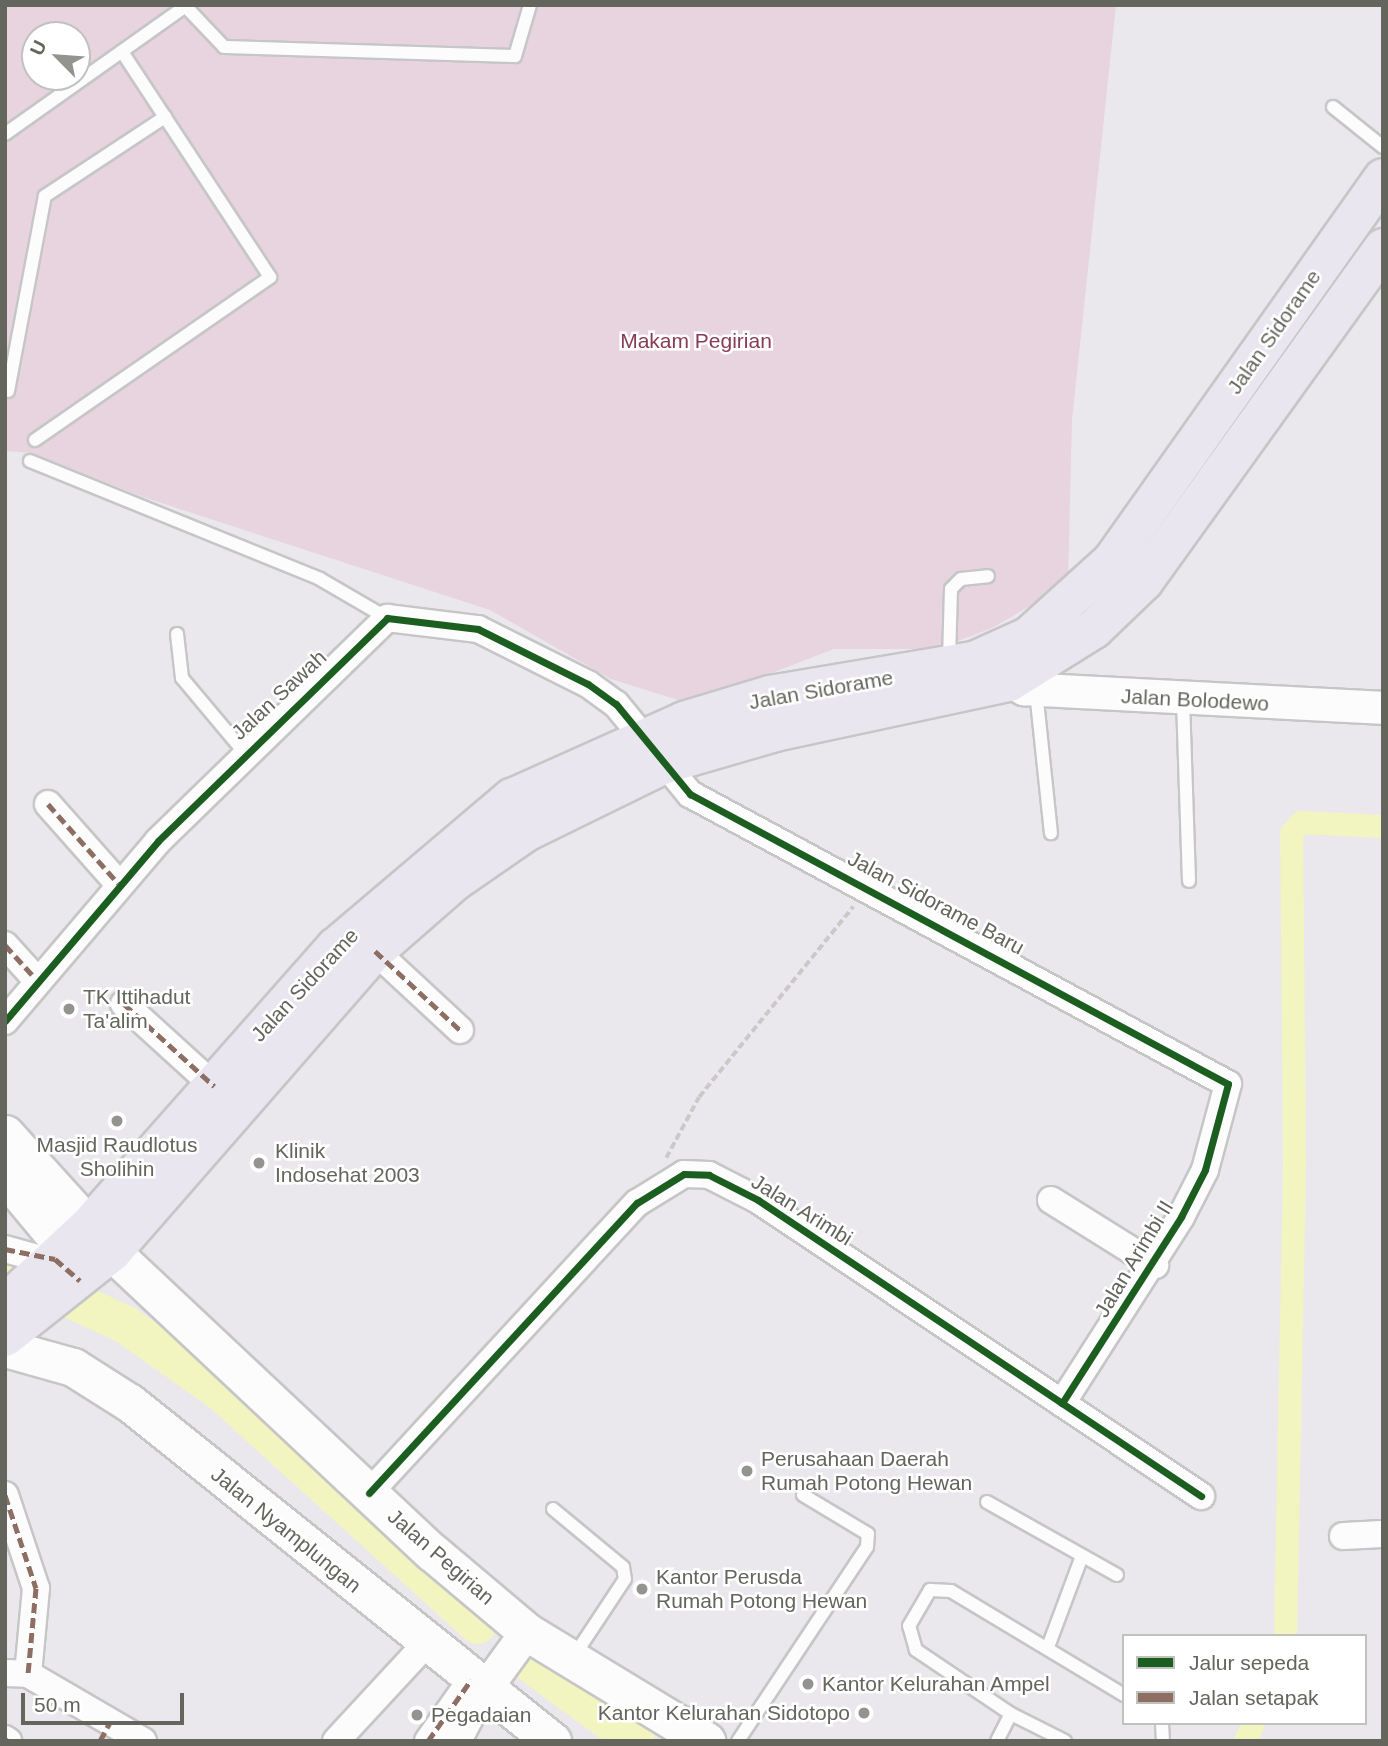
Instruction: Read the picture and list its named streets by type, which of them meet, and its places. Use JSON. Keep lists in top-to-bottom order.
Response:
{
  "streets": {
    "highway": ["Jalan Sidorame"],
    "main road": ["Jalan Nyamplungan", "Jalan Pegirian"],
    "street": [
      "Jalan Sawah",
      "Jalan Bolodewo",
      "Jalan Sidorame Baru",
      "Jalan Arimbi",
      "Jalan Arimbi II"
    ]
  },
  "crossings": [
    ["Jalan Sidorame", "Jalan Bolodewo"],
    ["Jalan Sidorame", "Jalan Sidorame Baru"],
    ["Jalan Sidorame", "Jalan Pegirian"],
    ["Jalan Sidorame Baru", "Jalan Arimbi II"],
    ["Jalan Arimbi", "Jalan Arimbi II"],
    ["Jalan Arimbi", "Jalan Pegirian"]
  ],
  "parks": ["Makam Pegirian"],
  "places": [
    "TK Ittihadut Ta'alim",
    "Masjid Raudlotus Sholihin",
    "Klinik Indosehat 2003",
    "Perusahaan Daerah Rumah Potong Hewan",
    "Kantor Perusda Rumah Potong Hewan",
    "Kantor Kelurahan Ampel",
    "Kantor Kelurahan Sidotopo",
    "Pegadaian"
  ],
  "legend": ["Jalur sepeda", "Jalan setapak"],
  "scale_bar": "50 m",
  "north": "top left"
}
